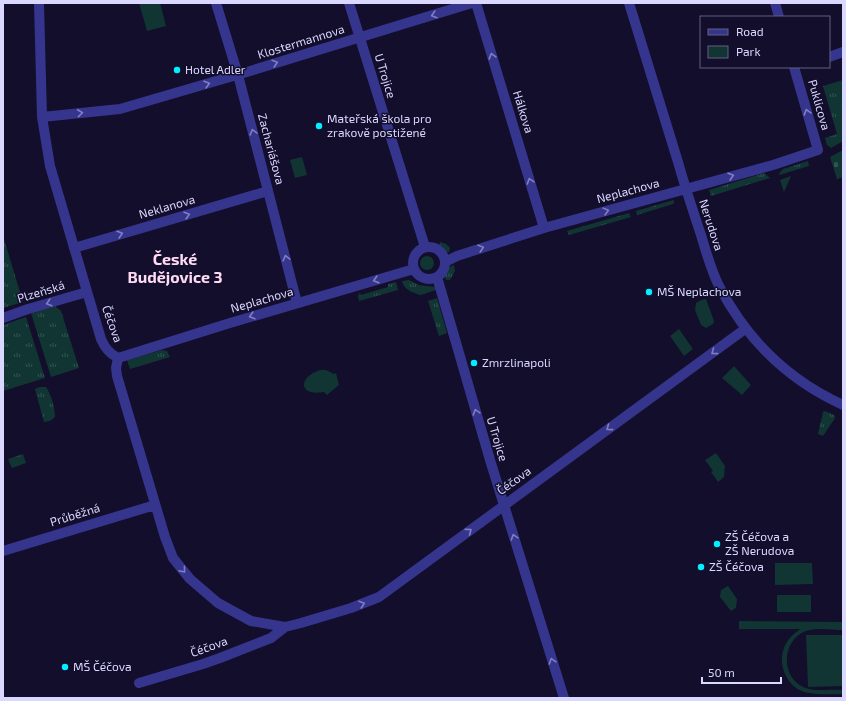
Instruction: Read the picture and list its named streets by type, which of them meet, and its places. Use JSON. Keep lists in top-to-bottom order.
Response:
{
  "streets": {
    "street": [
      "Klostermannova",
      "U Trojice",
      "Puklicova",
      "Hálkova",
      "Zachariášova",
      "Neplachova",
      "Neklanova",
      "Nerudova",
      "Plzeňská",
      "Čéčova",
      "Průběžná"
    ]
  },
  "crossings": [
    ["Klostermannova", "U Trojice"],
    ["Klostermannova", "Zachariášova"],
    ["Klostermannova", "Čéčova"],
    ["U Trojice", "Neplachova"],
    ["U Trojice", "Čéčova"],
    ["Puklicova", "Neplachova"],
    ["Hálkova", "Neplachova"],
    ["Zachariášova", "Neplachova"],
    ["Zachariášova", "Neklanova"],
    ["Neplachova", "Nerudova"],
    ["Neplachova", "Čéčova"],
    ["Neklanova", "Čéčova"],
    ["Nerudova", "Čéčova"],
    ["Plzeňská", "Čéčova"],
    ["Čéčova", "Průběžná"]
  ],
  "one_way": [
    "U Trojice",
    "Puklicova",
    "Hálkova",
    "Zachariášova",
    "Neklanova",
    "Plzeňská"
  ],
  "districts": ["České Budějovice 3"],
  "places": [
    "Hotel Adler",
    "Mateřská škola pro zrakově postižené",
    "MŠ Neplachova",
    "Zmrzlinapoli",
    "ZŠ Čéčova a ZŠ Nerudova",
    "ZŠ Čéčova",
    "MŠ Čéčova"
  ],
  "legend": ["Road", "Park"],
  "scale_bar": "50 m"
}
